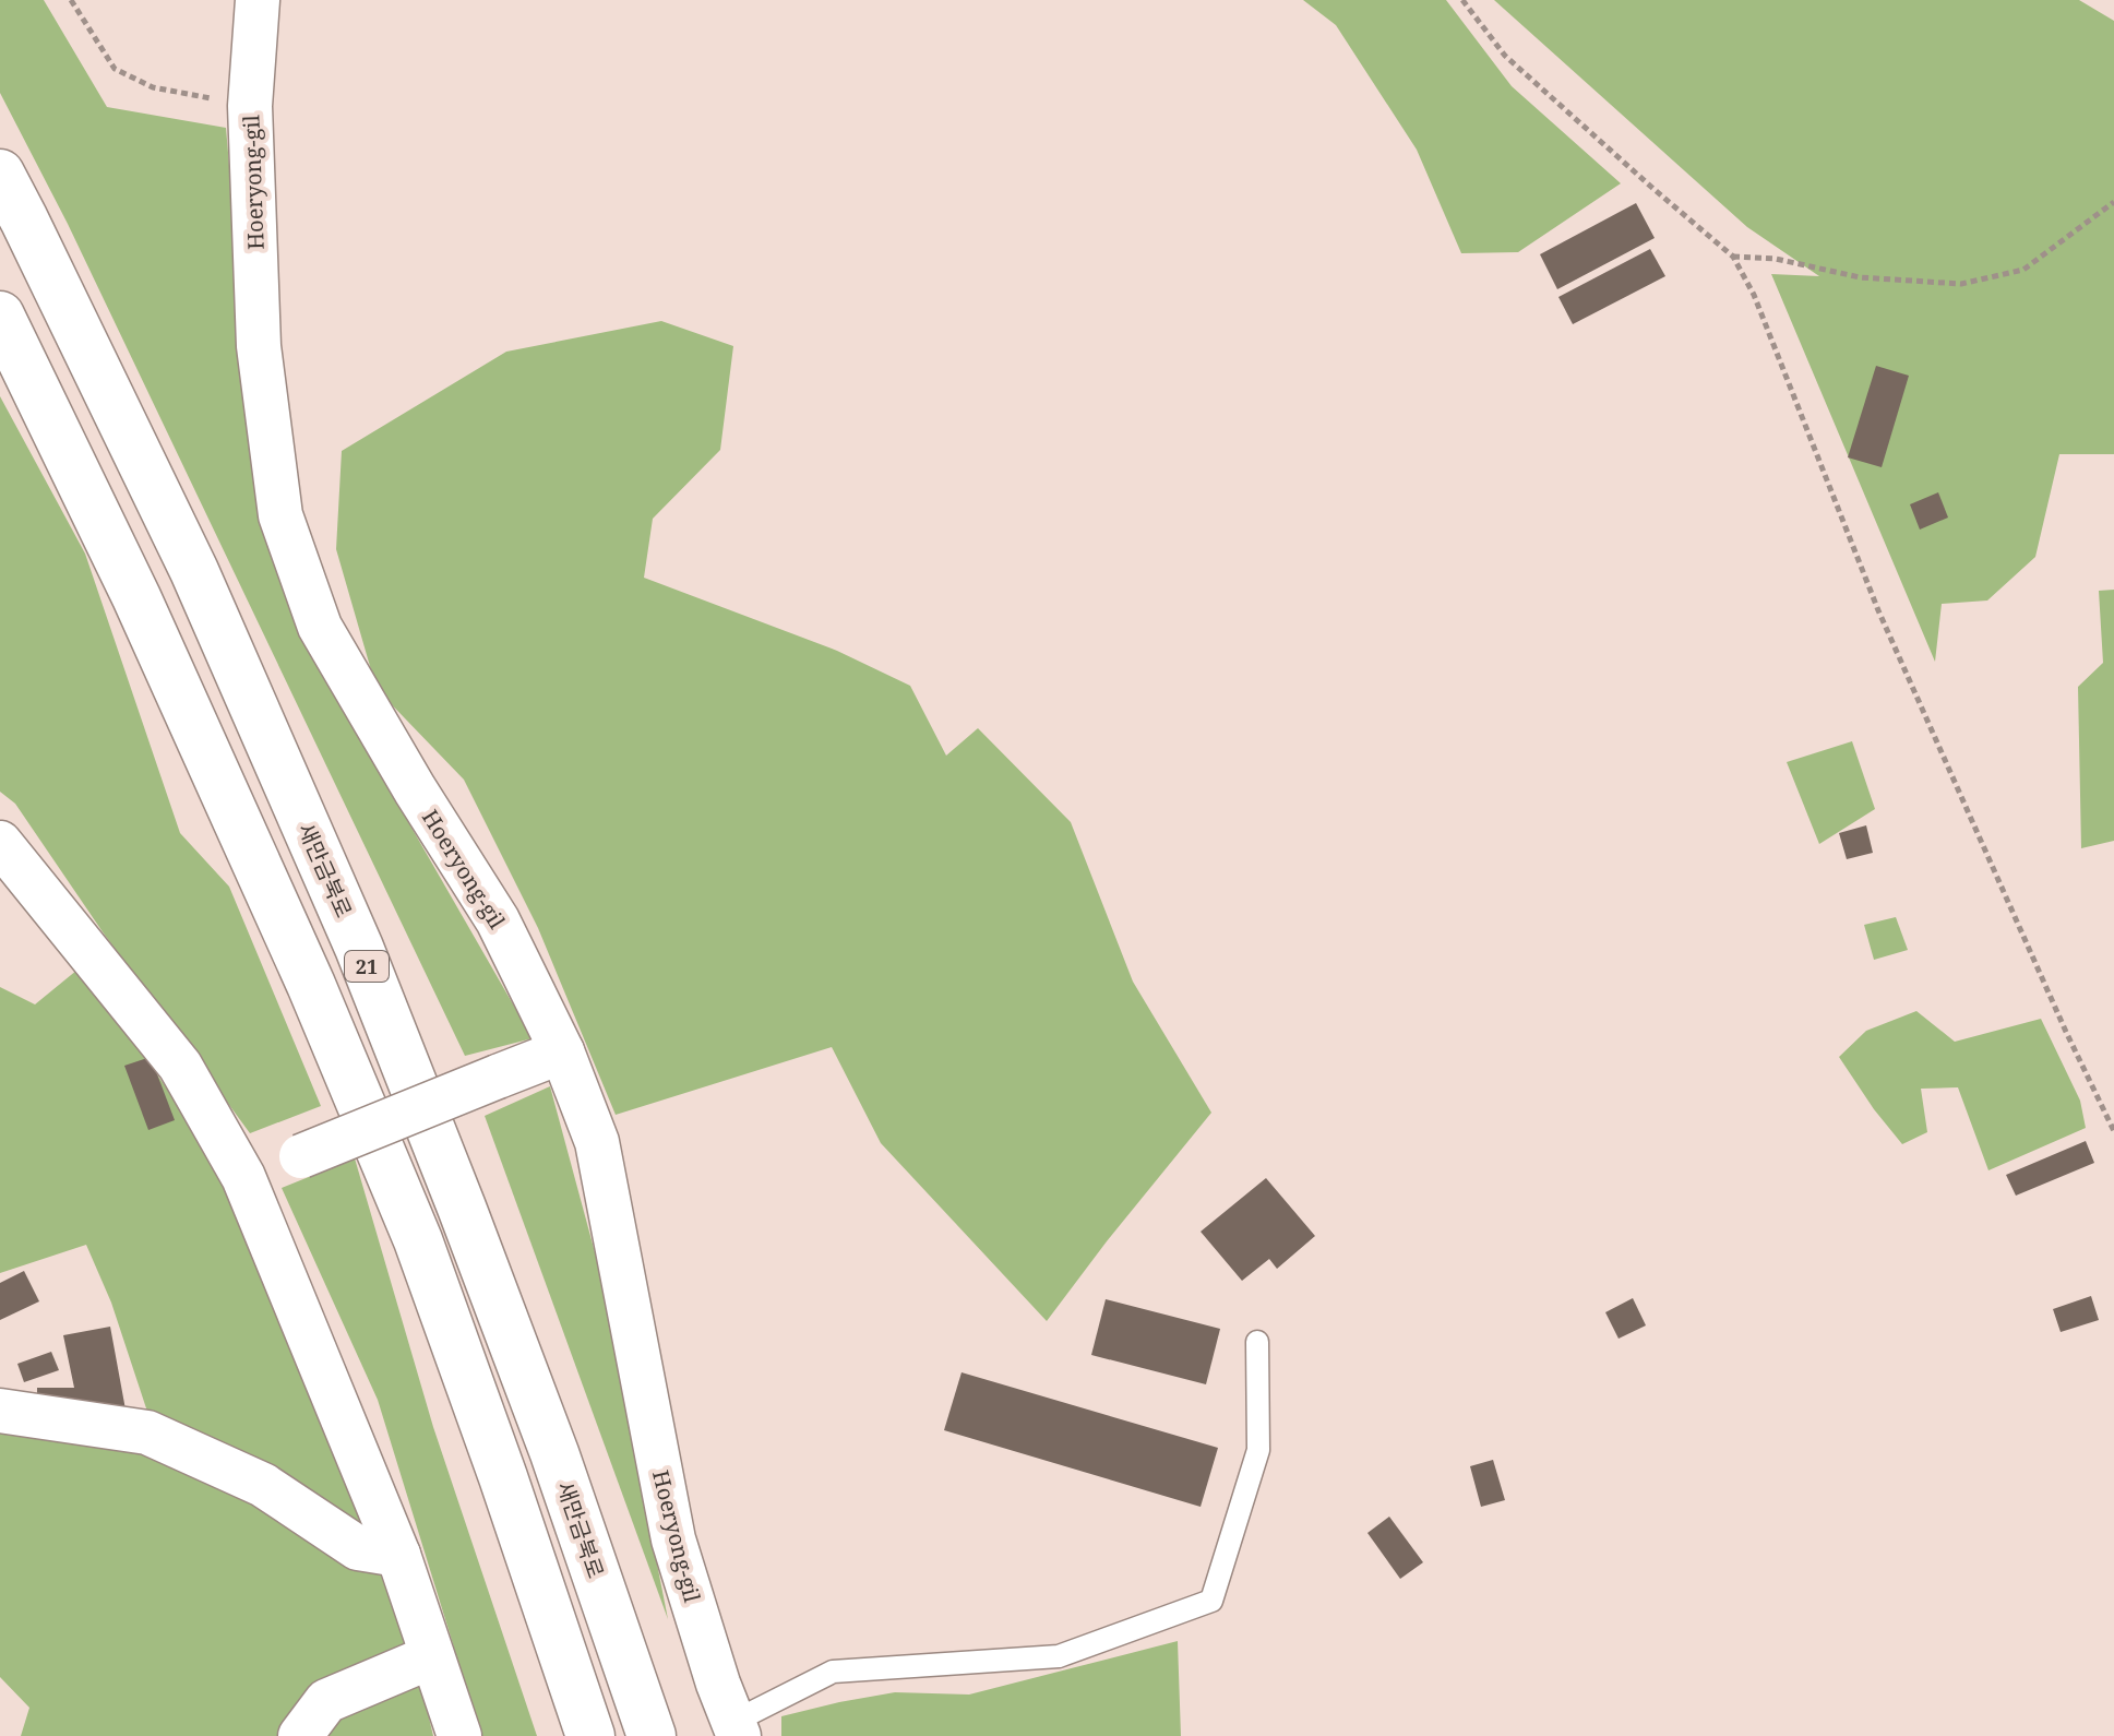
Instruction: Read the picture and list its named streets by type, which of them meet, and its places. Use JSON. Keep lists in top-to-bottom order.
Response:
{
  "streets": {
    "highway": ["새만금북로", "21"],
    "street": ["Hoeryong-gil"]
  }
}
